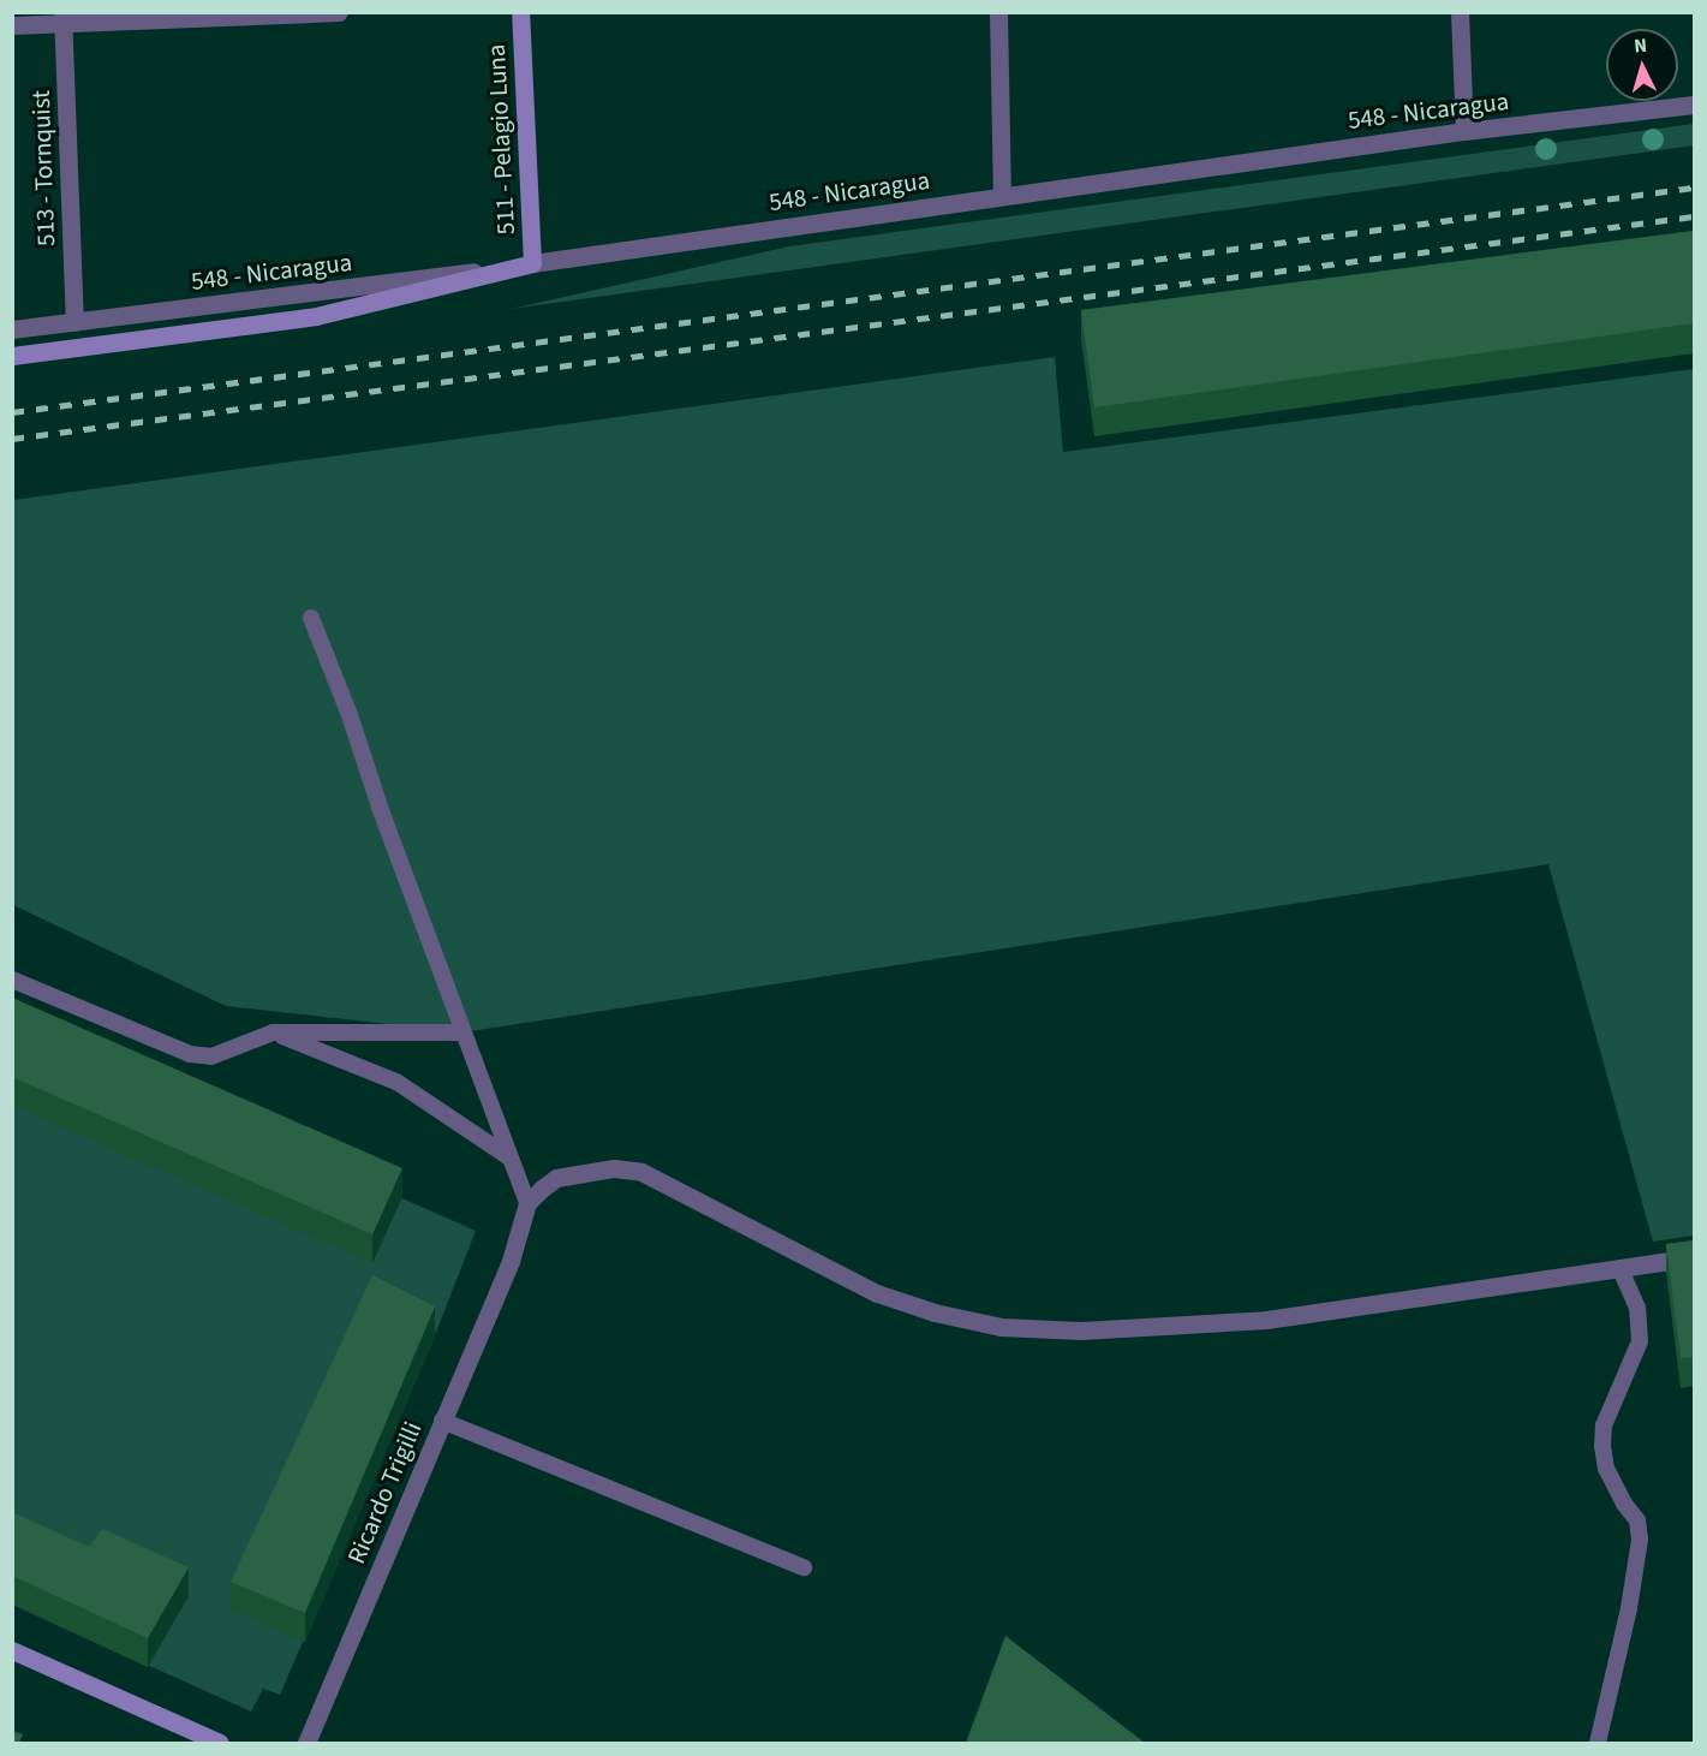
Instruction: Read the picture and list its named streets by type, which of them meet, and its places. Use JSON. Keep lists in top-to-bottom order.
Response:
{
  "streets": {
    "street": [
      "548 - Nicaragua",
      "511 - Pelagio Luna",
      "513 - Tornquist",
      "Ricardo Trigilli"
    ]
  },
  "crossings": [
    ["548 - Nicaragua", "511 - Pelagio Luna"],
    ["548 - Nicaragua", "513 - Tornquist"]
  ],
  "north": "top"
}
